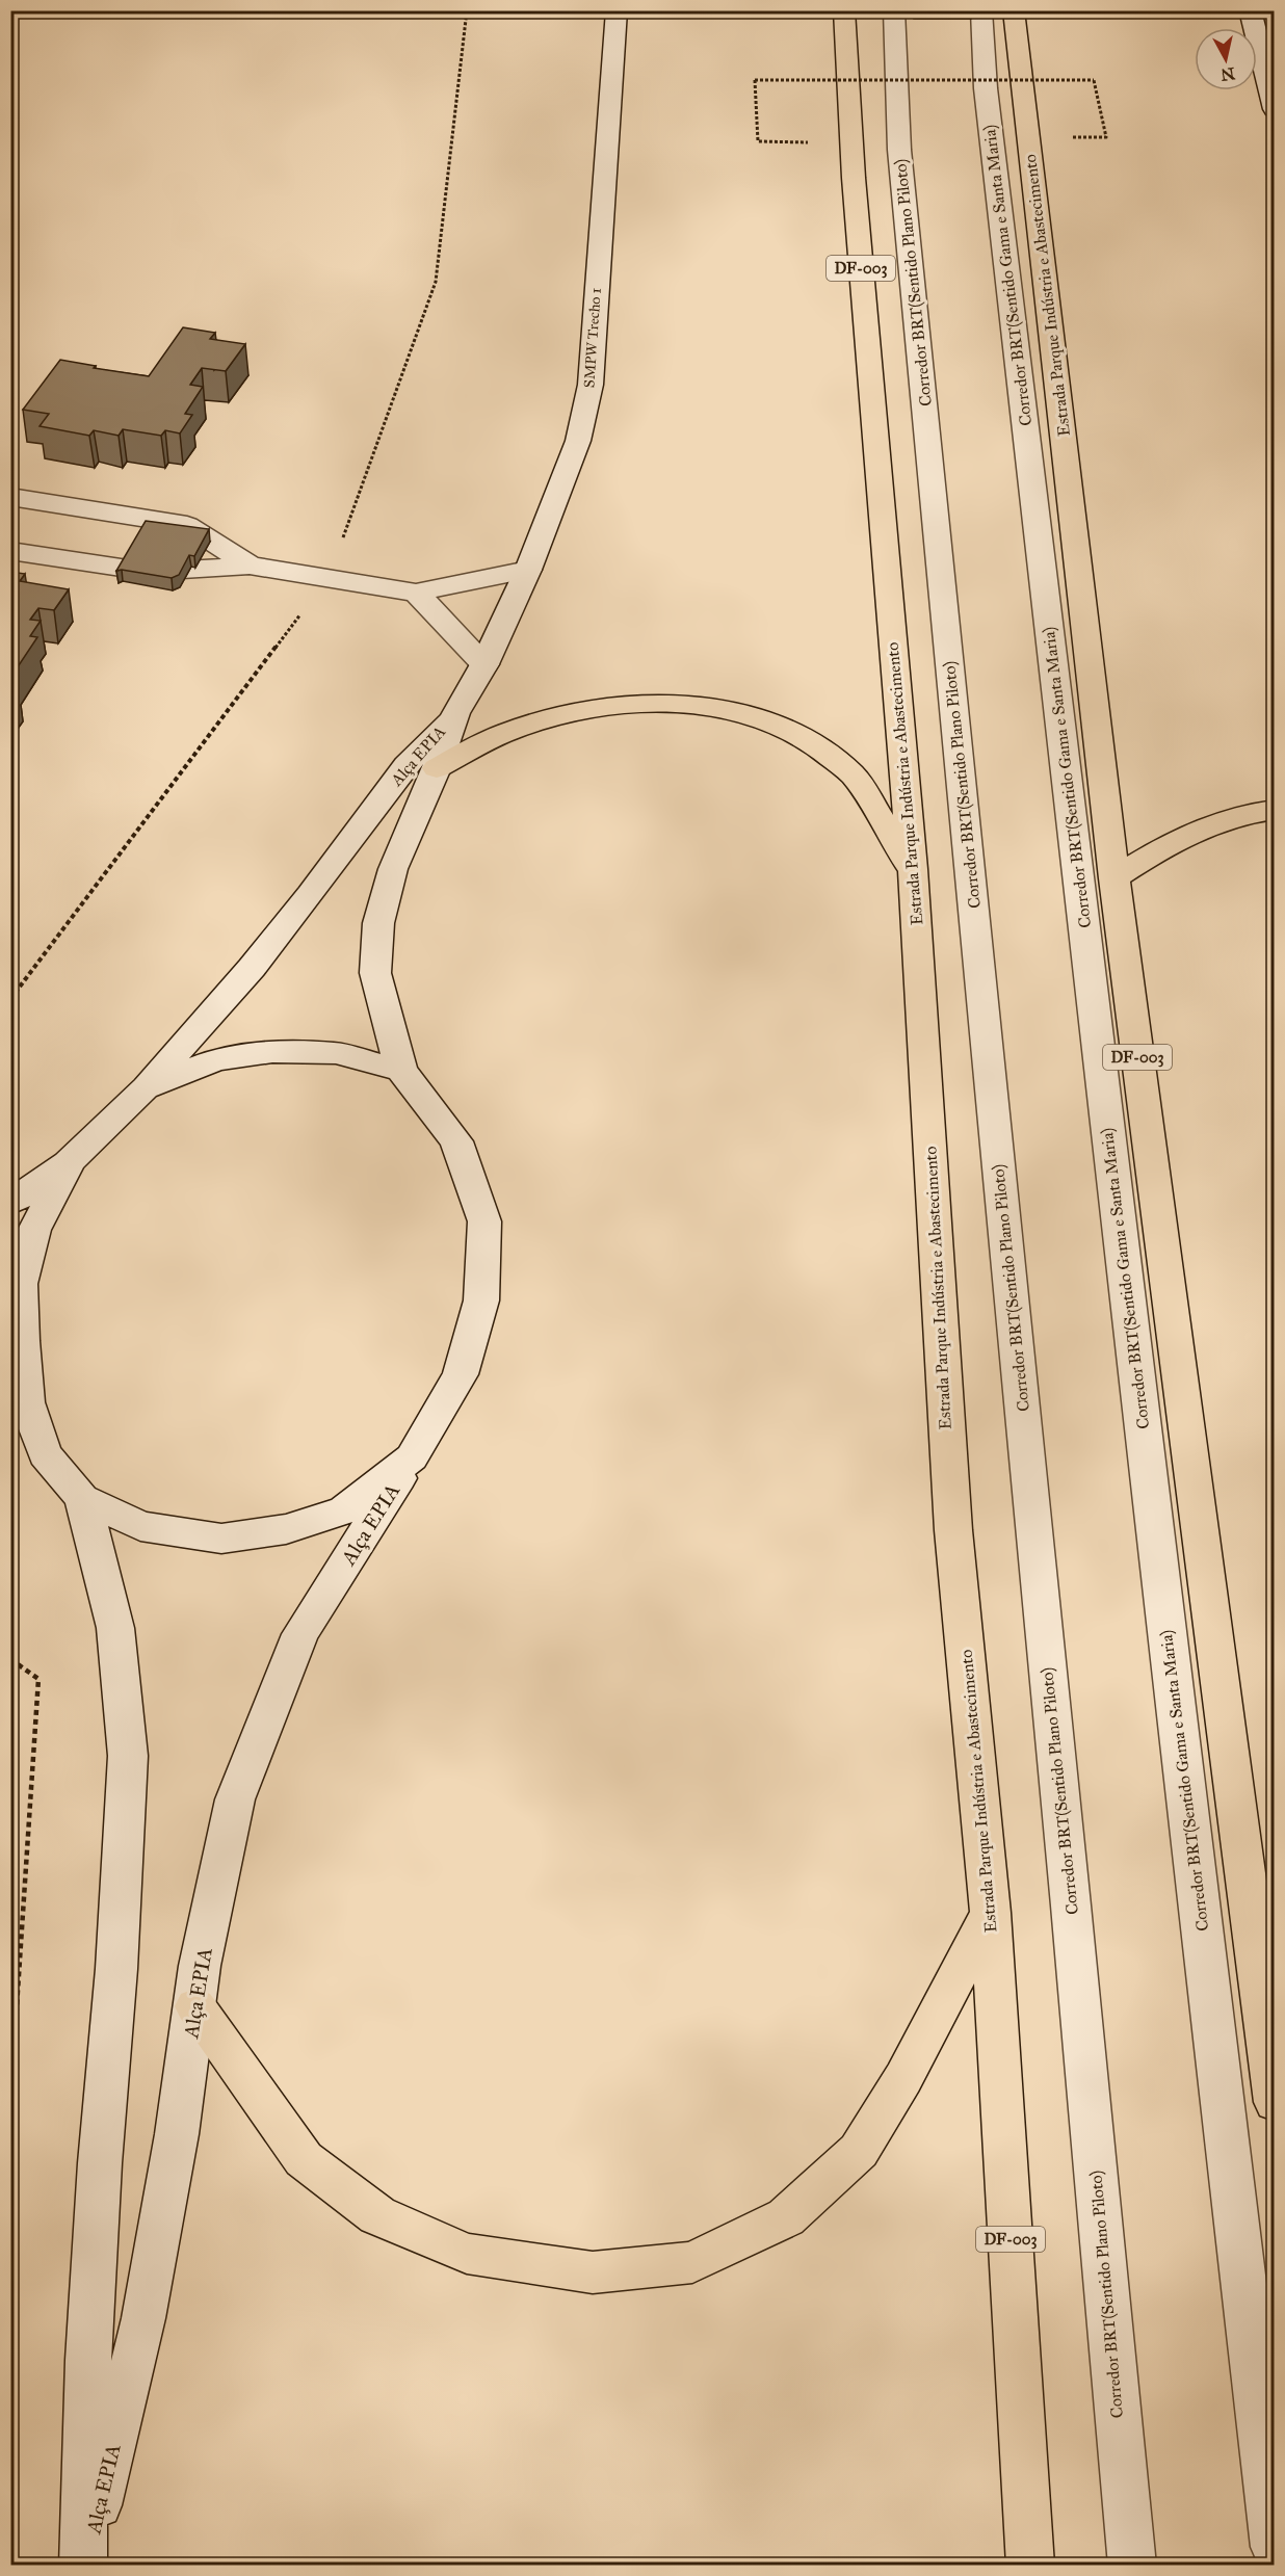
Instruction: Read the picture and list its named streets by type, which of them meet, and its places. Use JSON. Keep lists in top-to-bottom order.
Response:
{
  "streets": {
    "highway": ["DF-003", "Estrada Parque Indústria e Abastecimento"],
    "street": [
      "Corredor BRT(Sentido Gama e Santa Maria)",
      "Corredor BRT(Sentido Plano Piloto)",
      "SMPW Trecho 1",
      "Alça EPIA"
    ]
  },
  "crossings": [
    ["SMPW Trecho 1", "Alça EPIA"]
  ],
  "north": "bottom"
}
